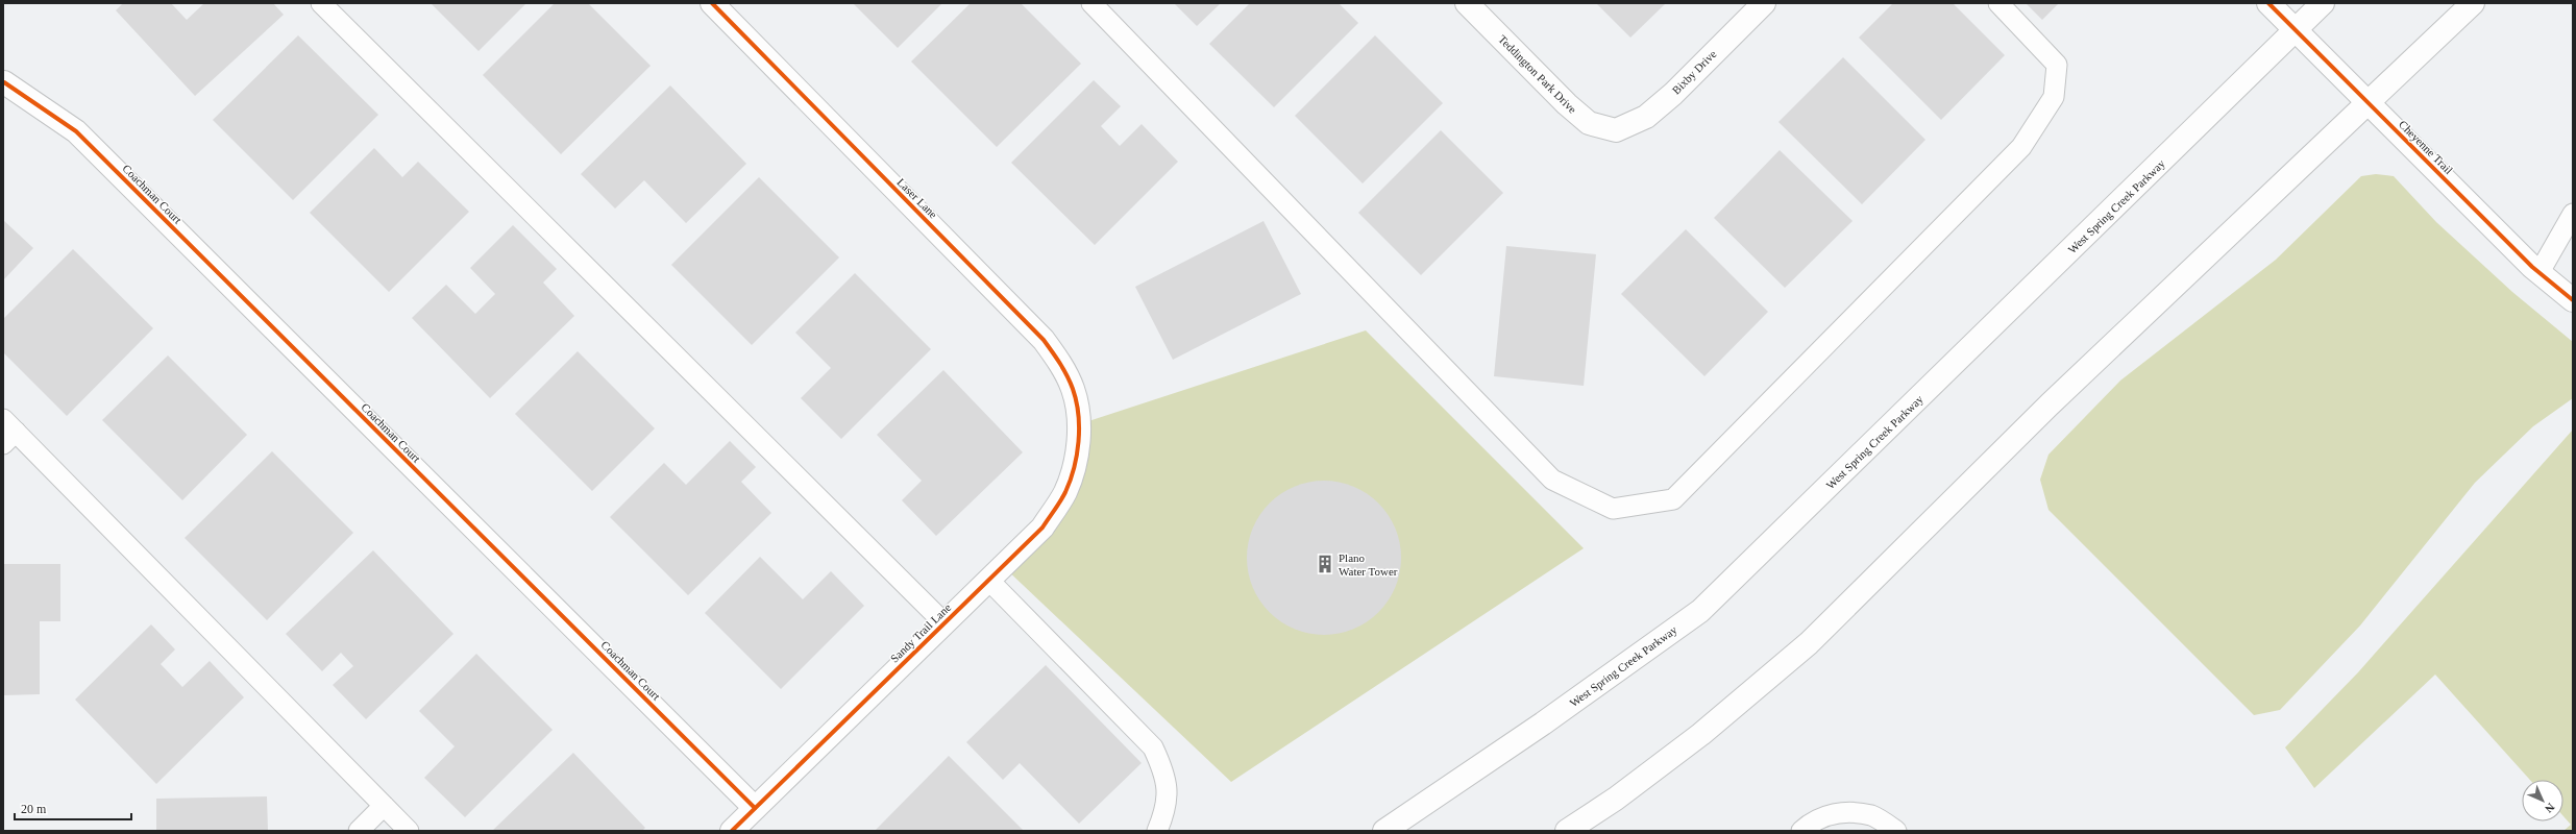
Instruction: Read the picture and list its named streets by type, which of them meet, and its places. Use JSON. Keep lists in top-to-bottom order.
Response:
{
  "streets": {
    "street": [
      "Bixby Drive",
      "Teddington Park Drive",
      "Cheyenne Trail",
      "Coachman Court",
      "Laser Lane",
      "West Spring Creek Parkway",
      "Sandy Trail Lane"
    ]
  },
  "crossings": [
    ["Bixby Drive", "Teddington Park Drive"],
    ["Cheyenne Trail", "West Spring Creek Parkway"],
    ["Coachman Court", "Sandy Trail Lane"],
    ["Laser Lane", "Sandy Trail Lane"]
  ],
  "places": {
    "building": ["Plano Water Tower"]
  },
  "scale_bar": "20 m",
  "north": "bottom right"
}
